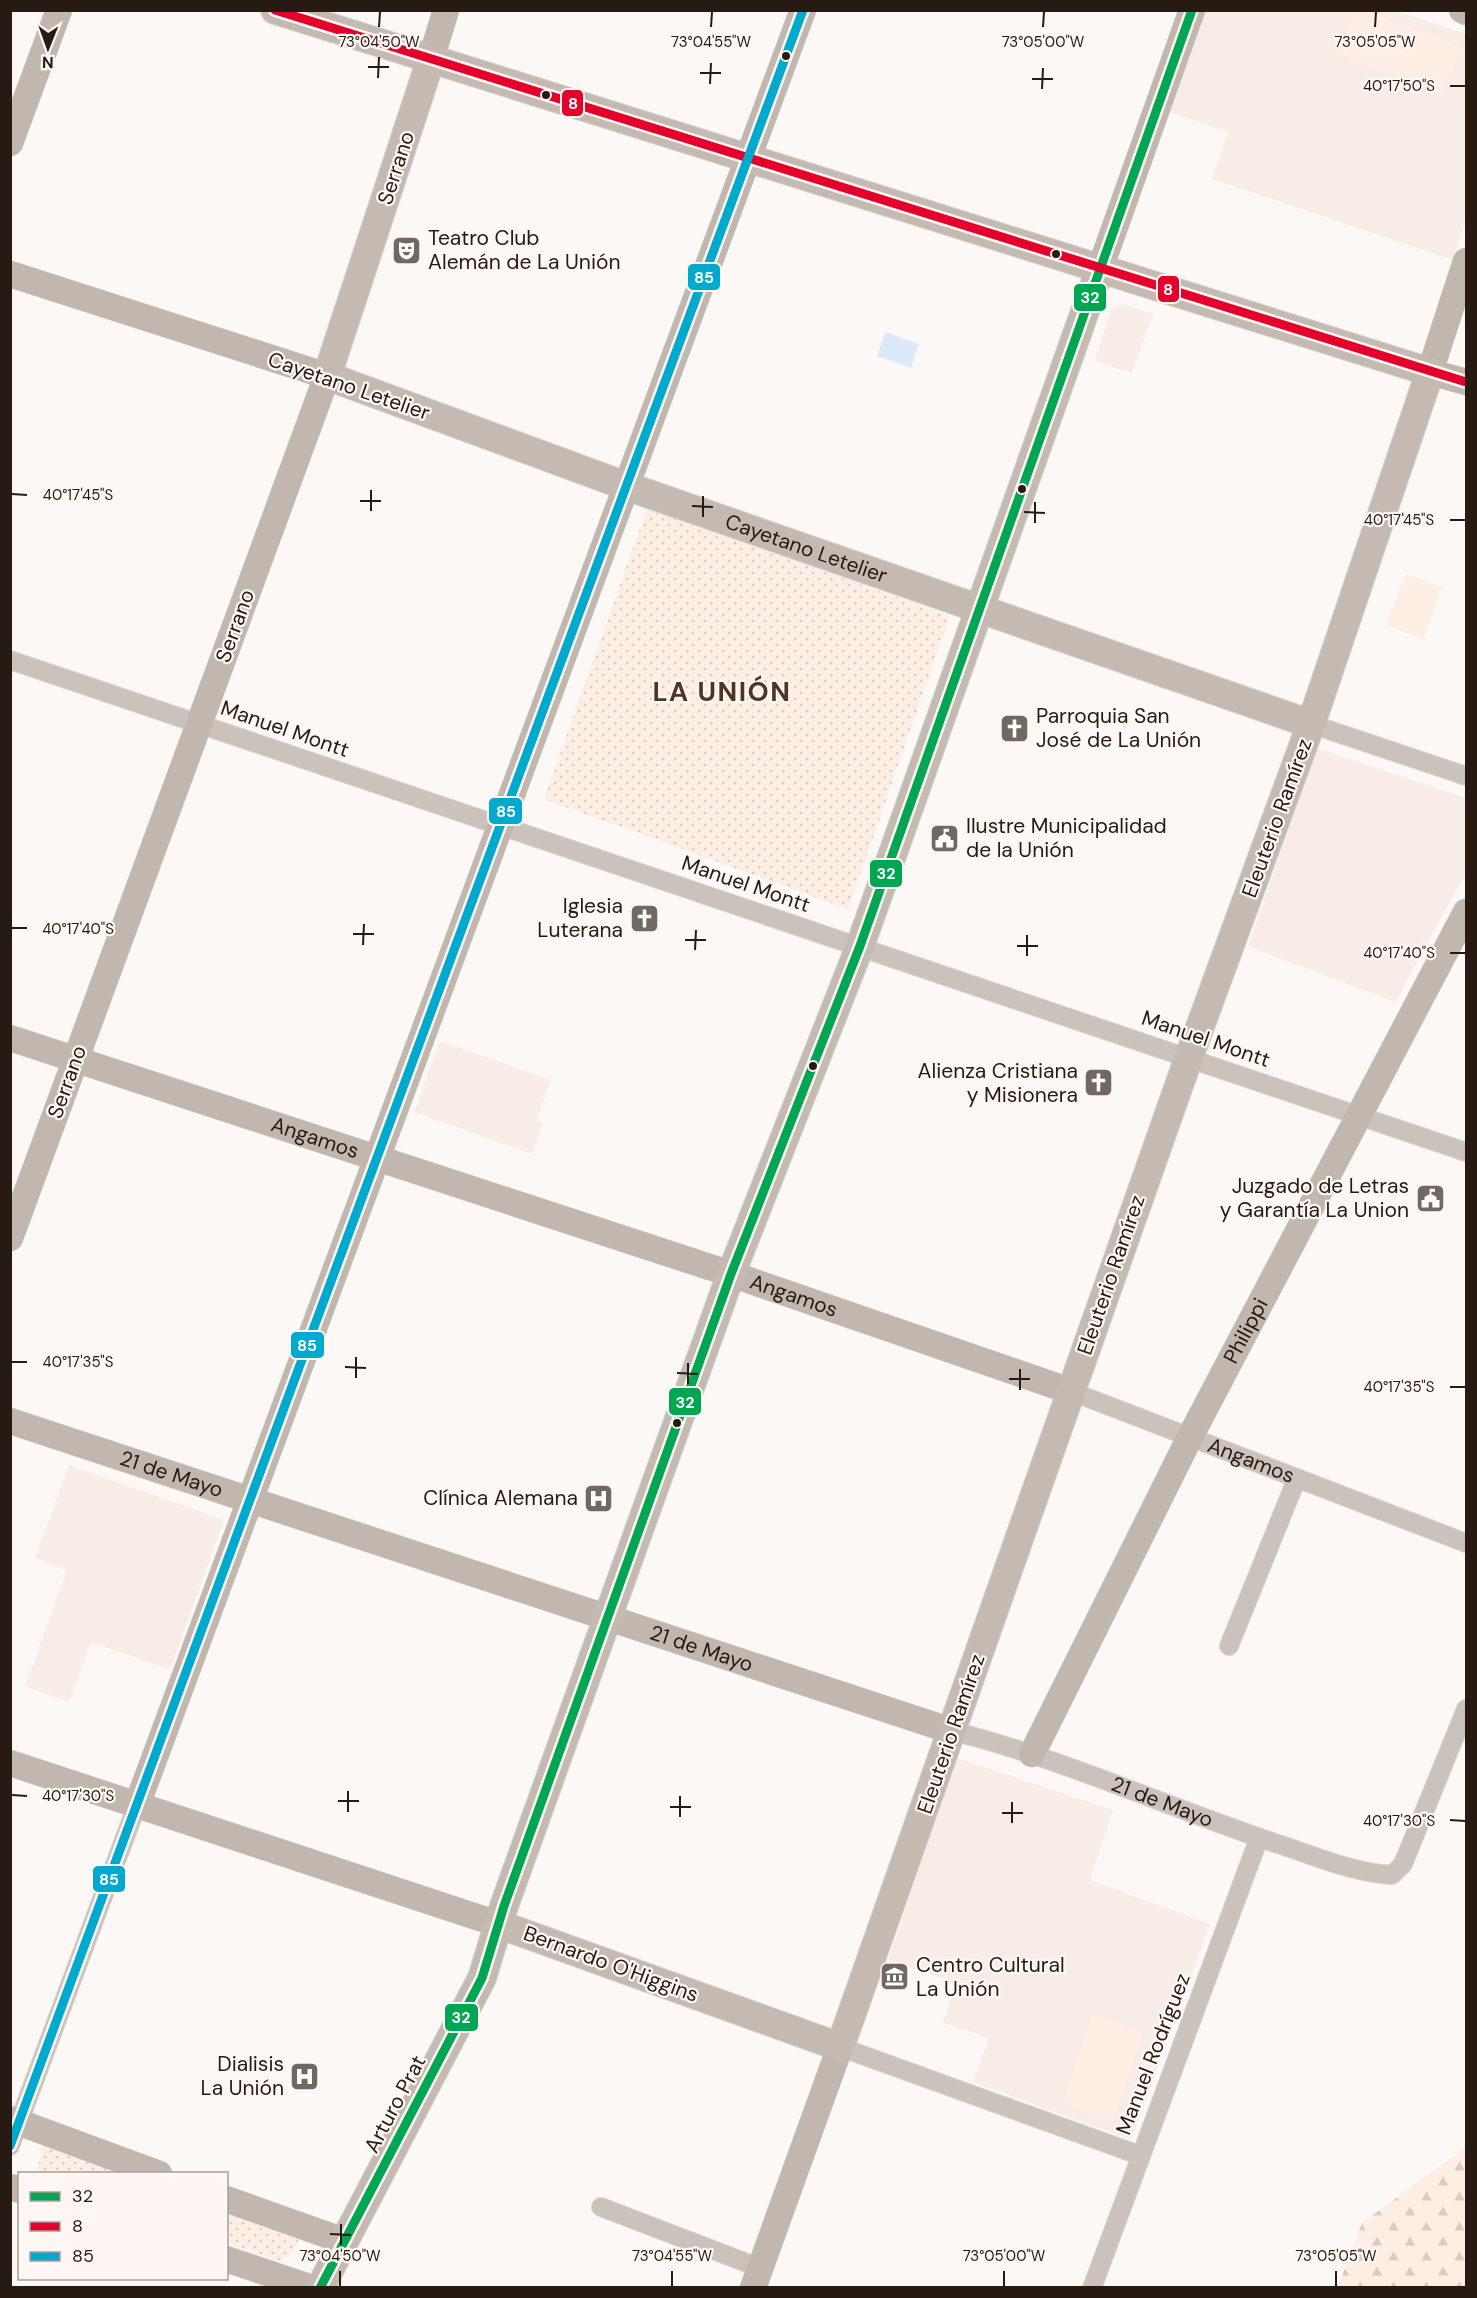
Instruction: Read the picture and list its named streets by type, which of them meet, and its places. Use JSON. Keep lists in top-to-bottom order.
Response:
{
  "streets": {
    "main road": [
      "Serrano",
      "Cayetano Letelier",
      "Eleuterio Ramírez",
      "Bernardo O'Higgins",
      "Arturo Prat"
    ],
    "street": [
      "Manuel Montt",
      "Angamos",
      "Philippi",
      "21 de Mayo",
      "Manuel Rodríguez"
    ]
  },
  "crossings": [
    ["Serrano", "Cayetano Letelier"],
    ["Serrano", "Manuel Montt"],
    ["Serrano", "Angamos"],
    ["Cayetano Letelier", "Eleuterio Ramírez"],
    ["Cayetano Letelier", "Arturo Prat"],
    ["Manuel Montt", "Eleuterio Ramírez"],
    ["Manuel Montt", "Philippi"],
    ["Manuel Montt", "Arturo Prat"],
    ["Eleuterio Ramírez", "Angamos"],
    ["Eleuterio Ramírez", "21 de Mayo"],
    ["Eleuterio Ramírez", "Bernardo O'Higgins"],
    ["Angamos", "Philippi"],
    ["Angamos", "Arturo Prat"],
    ["Philippi", "21 de Mayo"],
    ["21 de Mayo", "Manuel Rodríguez"],
    ["21 de Mayo", "Arturo Prat"],
    ["Bernardo O'Higgins", "Manuel Rodríguez"],
    ["Bernardo O'Higgins", "Arturo Prat"]
  ],
  "districts": ["LA UNIÓN"],
  "places": {
    "theatre": ["Teatro Club Alemán de La Unión"],
    "church": ["Parroquia San José de La Unión", "Iglesia Luterana", "Alienza Cristiana y Misionera"],
    "public building": ["Ilustre Municipalidad de la Unión", "Juzgado de Letras y Garantía La Union"],
    "hospital": ["Clínica Alemana", "Dialisis La Unión"],
    "museum": ["Centro Cultural La Unión"]
  },
  "lines": ["transit line 32", "transit line 8", "transit line 85"],
  "legend": ["32", "8", "85"],
  "north": "bottom",
  "coordinates": [
    "73°04'50\"W",
    "73°04'55\"W",
    "73°05'00\"W",
    "73°05'05\"W",
    "40°17'50\"S",
    "40°17'45\"S",
    "40°17'40\"S",
    "40°17'35\"S",
    "40°17'30\"S"
  ]
}
